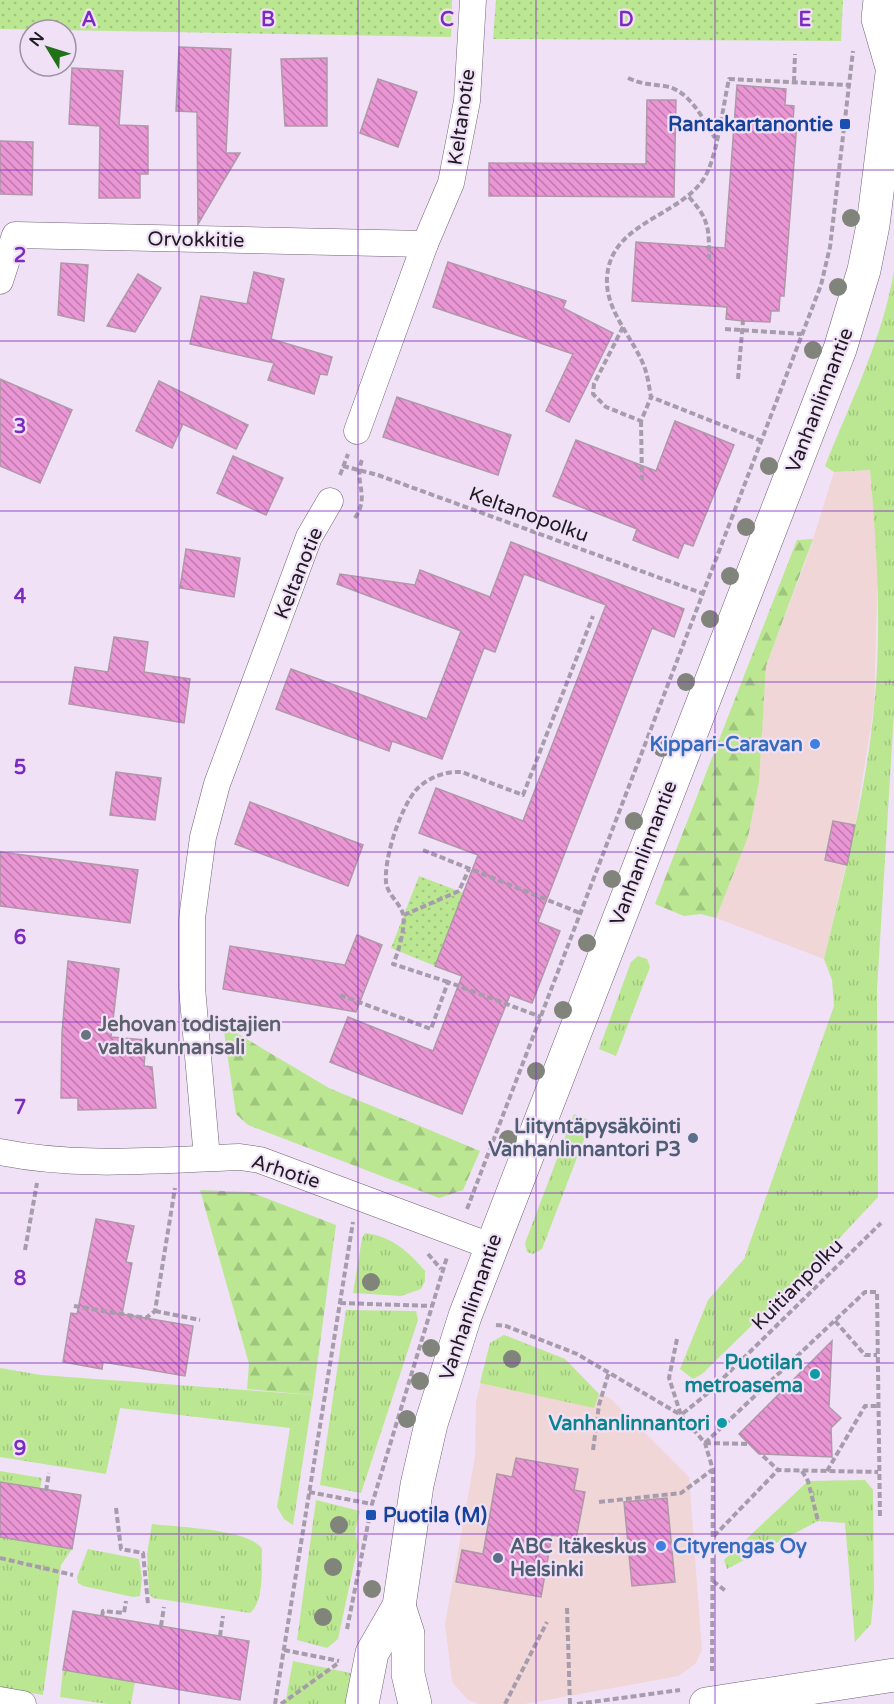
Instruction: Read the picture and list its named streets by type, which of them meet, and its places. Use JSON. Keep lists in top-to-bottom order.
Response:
{
  "streets": {
    "main road": ["Vanhanlinnantie"],
    "street": ["Keltanotie", "Orvokkitie", "Arhotie"],
    "path": ["Keltanopolku", "Kuitianpolku"]
  },
  "crossings": [
    ["Keltanotie", "Orvokkitie"],
    ["Keltanotie", "Arhotie"],
    ["Vanhanlinnantie", "Arhotie"]
  ],
  "places": {
    "transit": ["Rantakartanontie", "Puotila (M)"],
    "other": [
      "Kippari-Caravan",
      "Jehovan todistajien valtakunnansali",
      "Liityntäpysäköinti Vanhanlinnantori P3",
      "Puotilan metroasema",
      "Vanhanlinnantori",
      "Cityrengas Oy",
      "ABC Itäkeskus Helsinki"
    ]
  },
  "north": "top left",
  "grid": {
    "columns": [
      "A",
      "B",
      "C",
      "D",
      "E"
    ],
    "rows": [
      "2",
      "3",
      "4",
      "5",
      "6",
      "7",
      "8",
      "9"
    ]
  }
}
